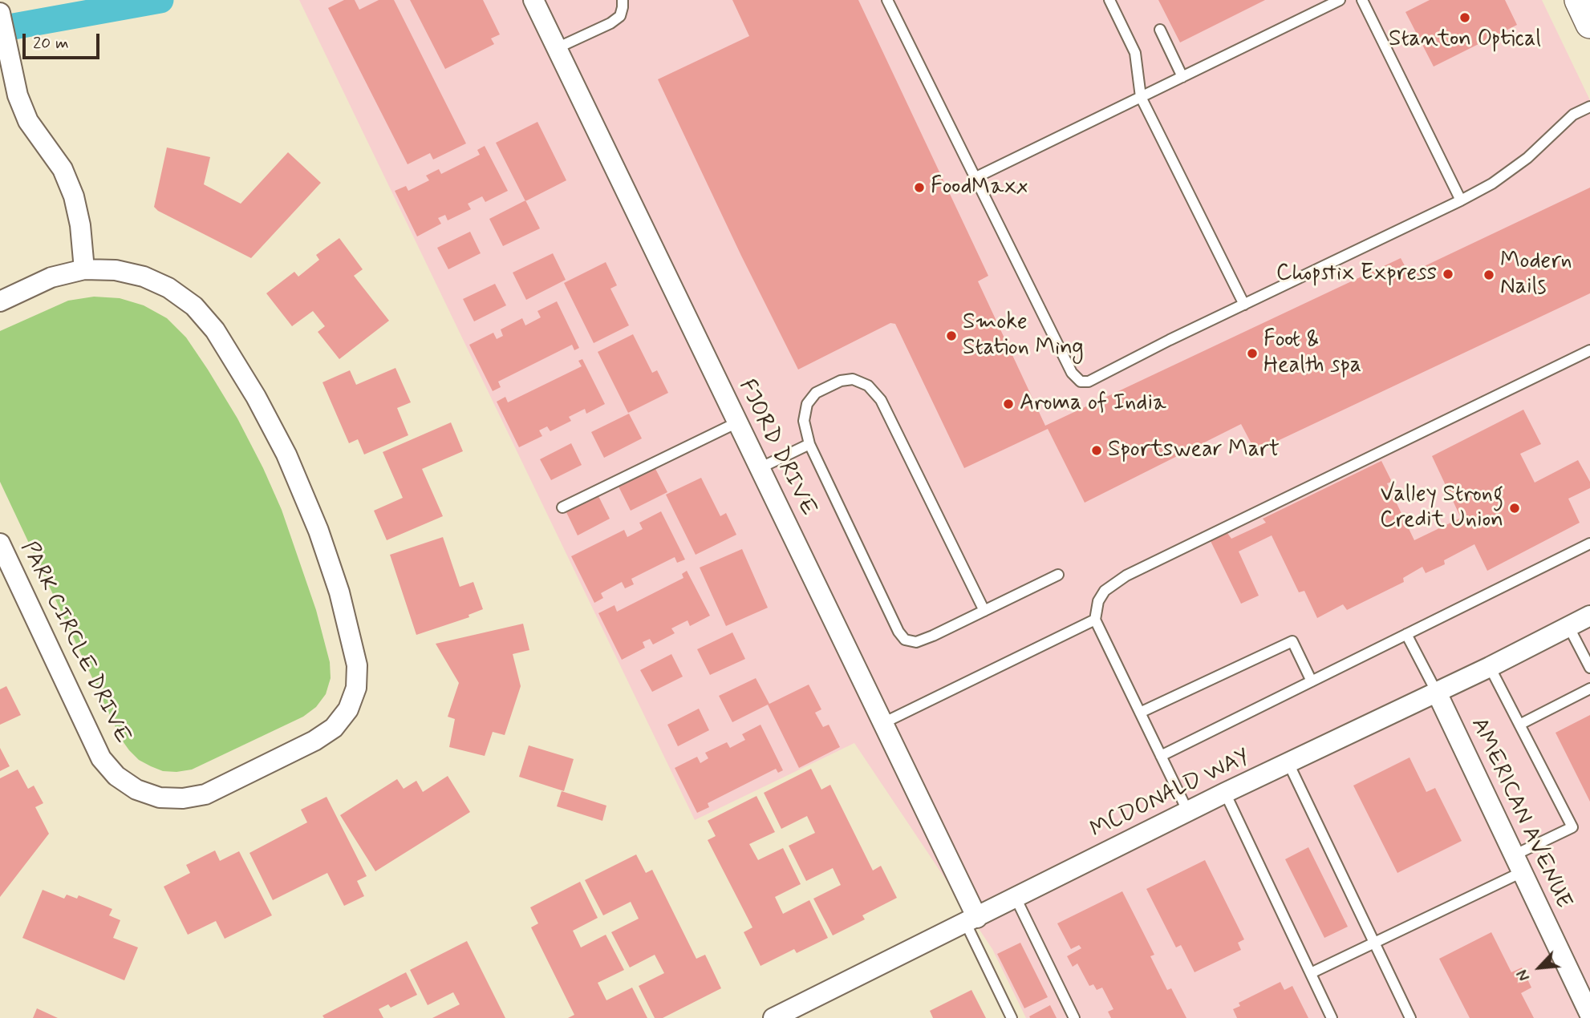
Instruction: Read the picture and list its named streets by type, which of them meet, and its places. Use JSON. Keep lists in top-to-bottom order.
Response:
{
  "streets": {
    "street": [
      "FJORD DRIVE",
      "PARK CIRCLE DRIVE",
      "MCDONALD WAY",
      "AMERICAN AVENUE"
    ]
  },
  "crossings": [
    ["FJORD DRIVE", "MCDONALD WAY"],
    ["MCDONALD WAY", "AMERICAN AVENUE"]
  ],
  "places": [
    "Stanton Optical",
    "FoodMaxx",
    "Chopstix Express",
    "Modern Nails",
    "Smoke Station Ming",
    "Foot & Health spa",
    "Aroma of India",
    "Sportswear Mart",
    "Valley Strong Credit Union"
  ],
  "scale_bar": "20 m",
  "north": "bottom left"
}
